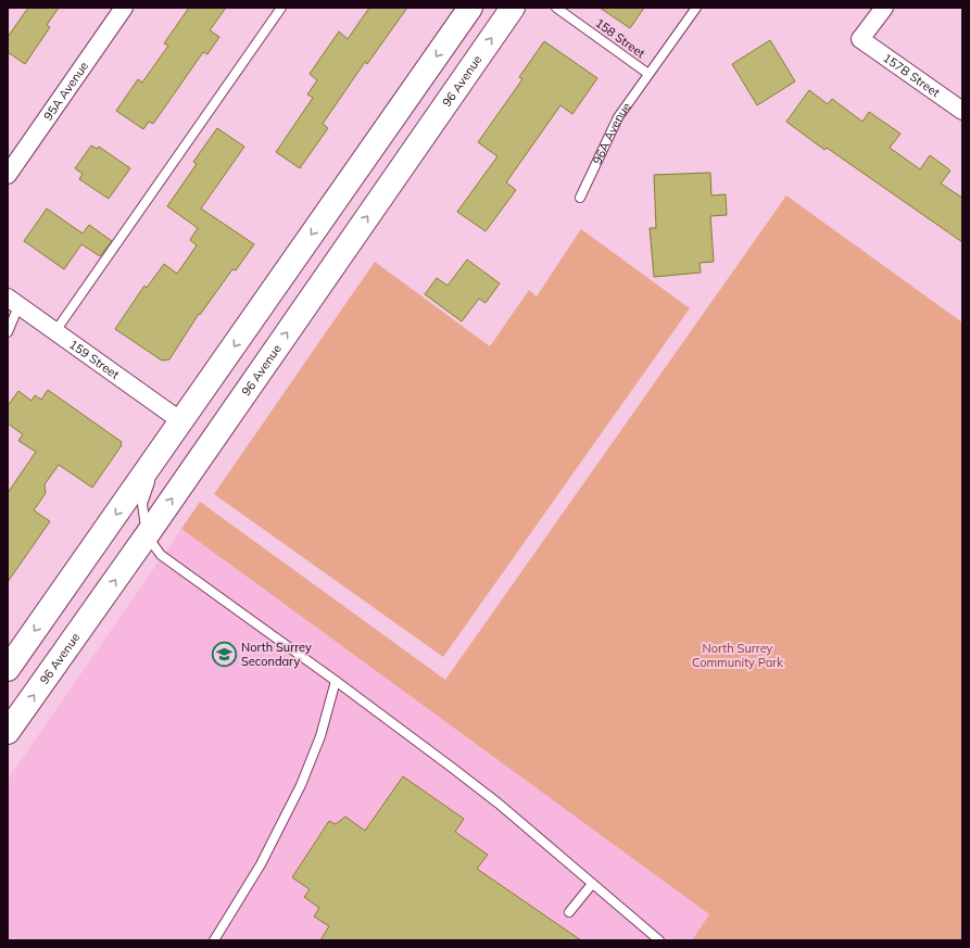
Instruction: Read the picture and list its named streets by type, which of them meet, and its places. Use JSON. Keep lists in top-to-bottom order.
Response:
{
  "streets": {
    "main road": ["96 Avenue"],
    "street": ["157B Street", "95A Avenue", "159 Street"],
    "lane": ["158 Street", "96A Avenue"]
  },
  "crossings": [
    ["158 Street", "96A Avenue"]
  ],
  "parks": ["North Surrey Community Park"],
  "places": {
    "school or university": ["North Surrey Secondary"]
  }
}
